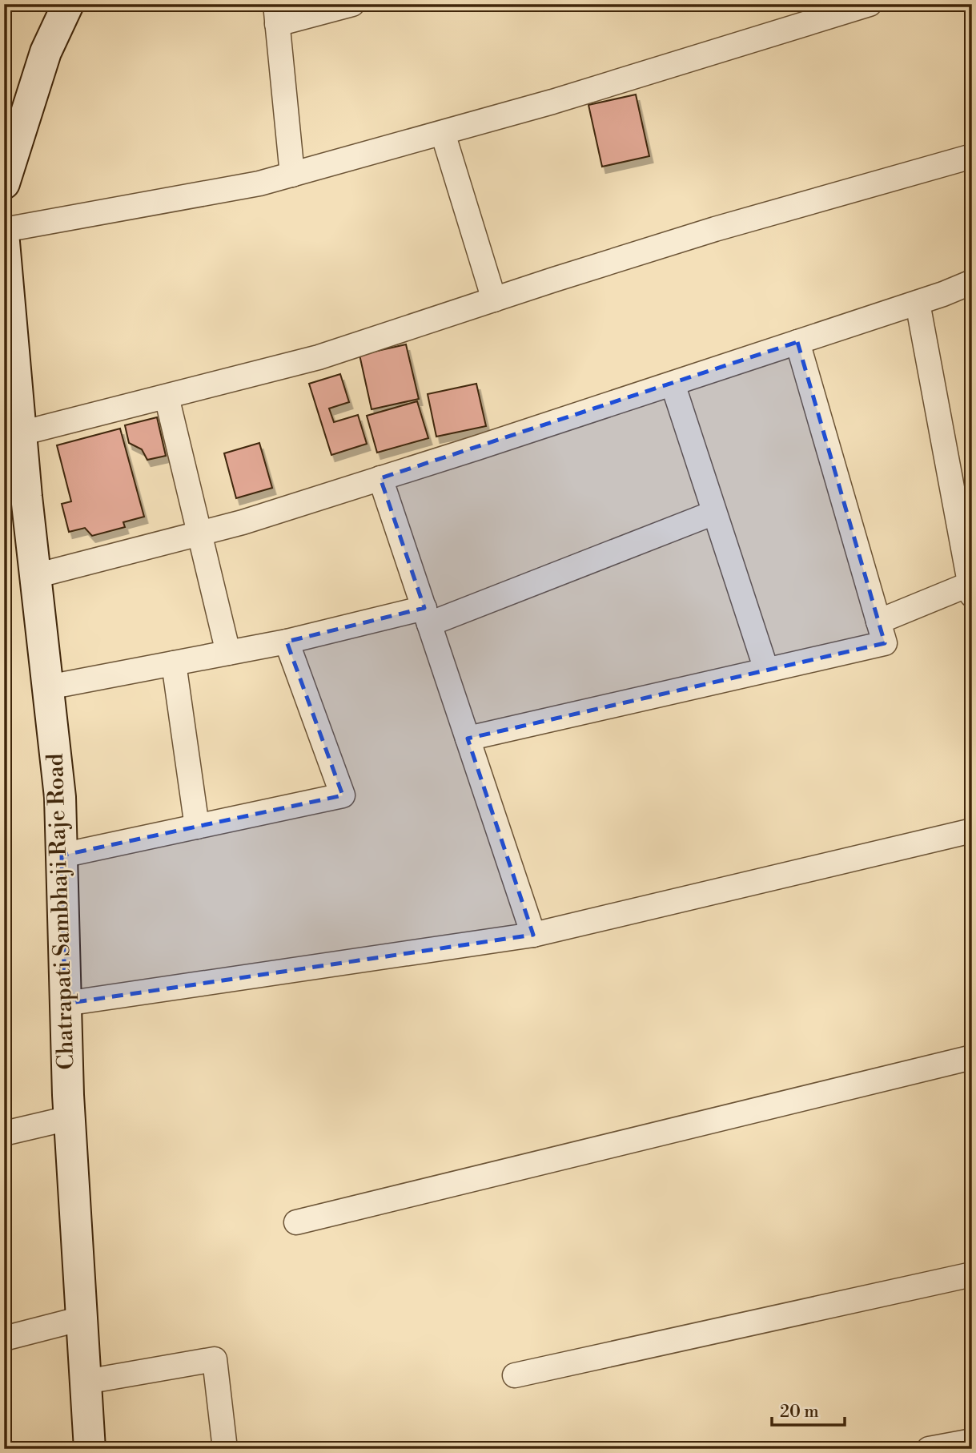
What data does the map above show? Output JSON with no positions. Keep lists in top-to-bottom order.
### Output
{
  "streets": {
    "main road": ["Chatrapati Sambhaji Raje Road"]
  },
  "scale_bar": "20 m"
}
